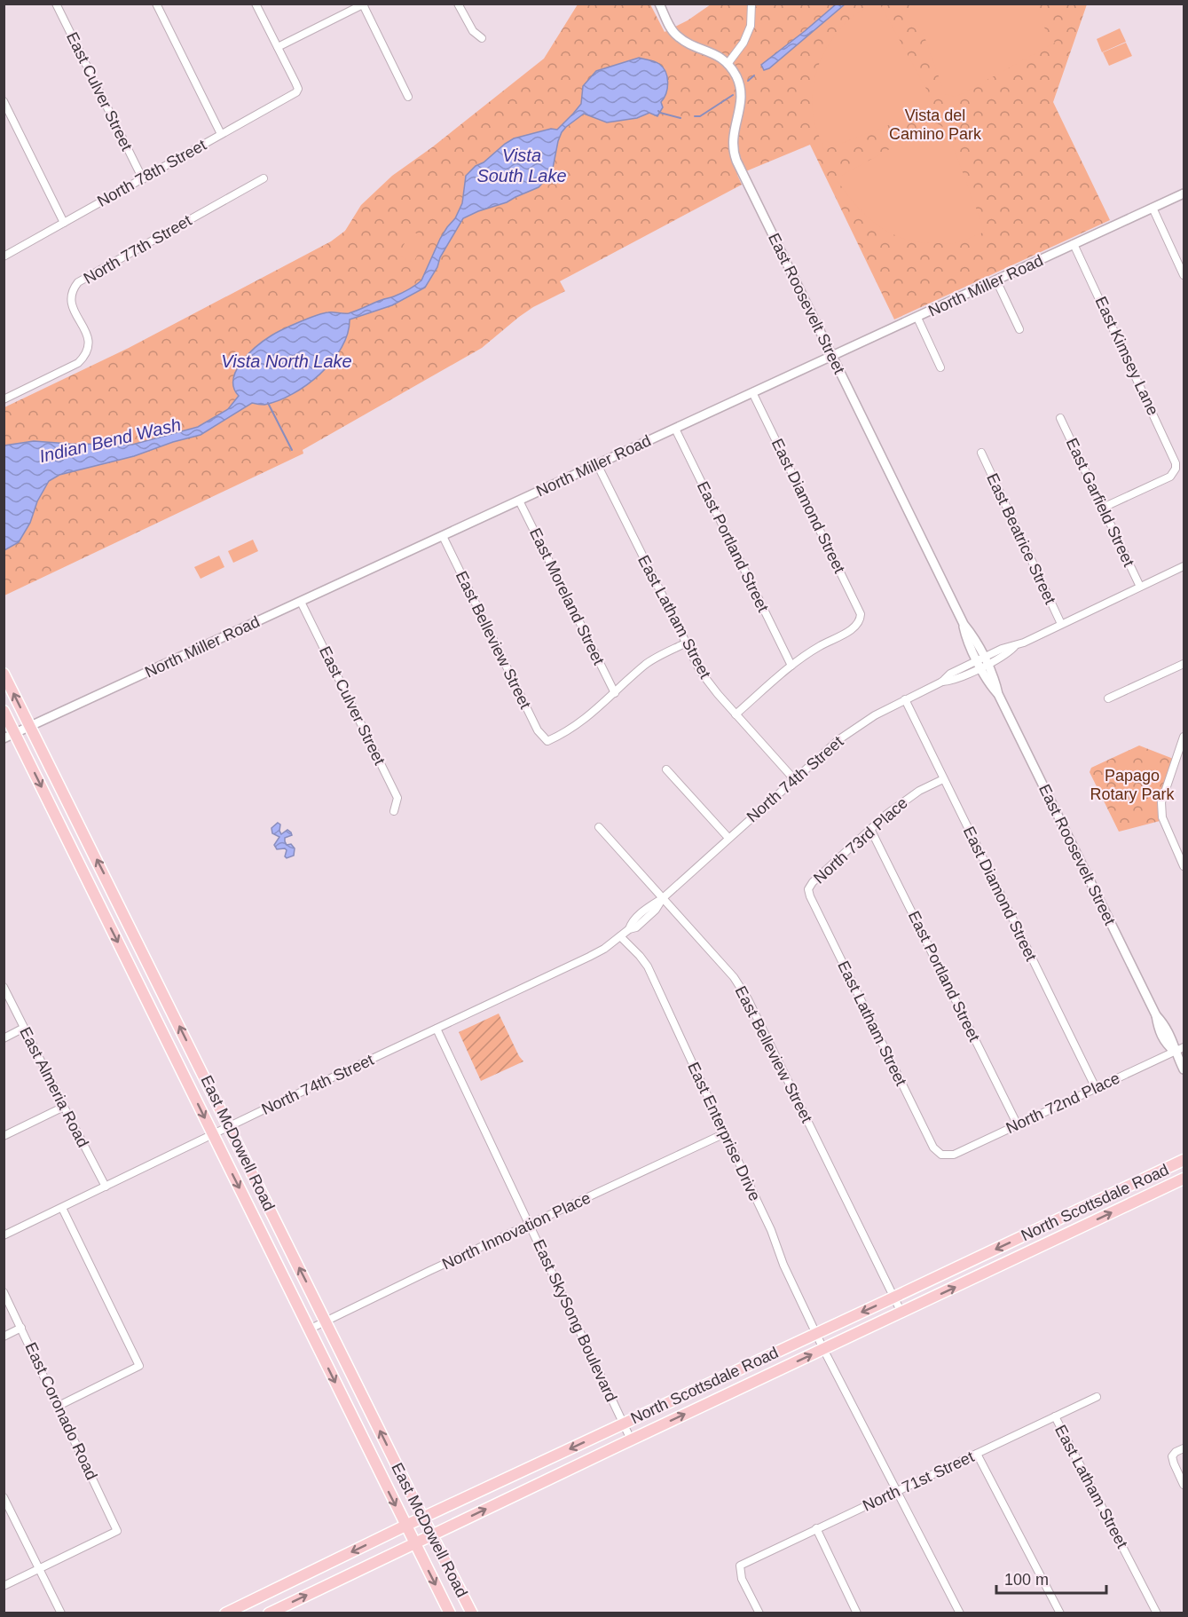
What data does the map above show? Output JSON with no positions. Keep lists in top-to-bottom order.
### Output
{
  "streets": {
    "main road": ["East McDowell Road", "North Scottsdale Road"],
    "street": [
      "East Culver Street",
      "North 78th Street",
      "North 77th Street",
      "North Miller Road",
      "East Roosevelt Street",
      "East Kimsey Lane",
      "East Garfield Street",
      "East Diamond Street",
      "East Beatrice Street",
      "East Portland Street",
      "East Moreland Street",
      "East Latham Street",
      "East Belleview Street",
      "North 74th Street",
      "North 73rd Place",
      "East Almeria Road",
      "North 72nd Place",
      "East Enterprise Drive",
      "North Innovation Place",
      "East SkySong Boulevard",
      "East Coronado Road",
      "North 71st Street"
    ]
  },
  "crossings": [
    ["East Culver Street", "North 78th Street"],
    ["East Culver Street", "North Miller Road"],
    ["North Miller Road", "East Roosevelt Street"],
    ["North Miller Road", "East Kimsey Lane"],
    ["North Miller Road", "East Diamond Street"],
    ["North Miller Road", "East Portland Street"],
    ["North Miller Road", "East Moreland Street"],
    ["North Miller Road", "East Latham Street"],
    ["North Miller Road", "East Belleview Street"],
    ["North Miller Road", "East McDowell Road"],
    ["East Roosevelt Street", "North 74th Street"],
    ["East Roosevelt Street", "North 72nd Place"],
    ["East Kimsey Lane", "East Garfield Street"],
    ["East Garfield Street", "North 74th Street"],
    ["East Diamond Street", "East Portland Street"],
    ["East Diamond Street", "North 74th Street"],
    ["East Diamond Street", "North 73rd Place"],
    ["East Diamond Street", "North 72nd Place"],
    ["East Beatrice Street", "North 74th Street"],
    ["East Portland Street", "North 73rd Place"],
    ["East Portland Street", "North 72nd Place"],
    ["East Moreland Street", "East Belleview Street"],
    ["East Latham Street", "North 74th Street"],
    ["East Latham Street", "North 73rd Place"],
    ["East Latham Street", "North 72nd Place"],
    ["East Latham Street", "North 71st Street"],
    ["East Belleview Street", "North 74th Street"],
    ["East Belleview Street", "North Scottsdale Road"],
    ["North 74th Street", "East Almeria Road"],
    ["North 74th Street", "East Enterprise Drive"],
    ["North 74th Street", "East McDowell Road"],
    ["North 74th Street", "East SkySong Boulevard"],
    ["East Enterprise Drive", "North Scottsdale Road"],
    ["East Enterprise Drive", "North Innovation Place"],
    ["East McDowell Road", "North Scottsdale Road"],
    ["East McDowell Road", "North Innovation Place"],
    ["North Scottsdale Road", "East SkySong Boulevard"],
    ["North Innovation Place", "East SkySong Boulevard"]
  ],
  "water": ["Vista South Lake", "Vista North Lake", "Indian Bend Wash"],
  "parks": ["Vista del Camino Park", "Papago Rotary Park"],
  "scale_bar": "100 m"
}
